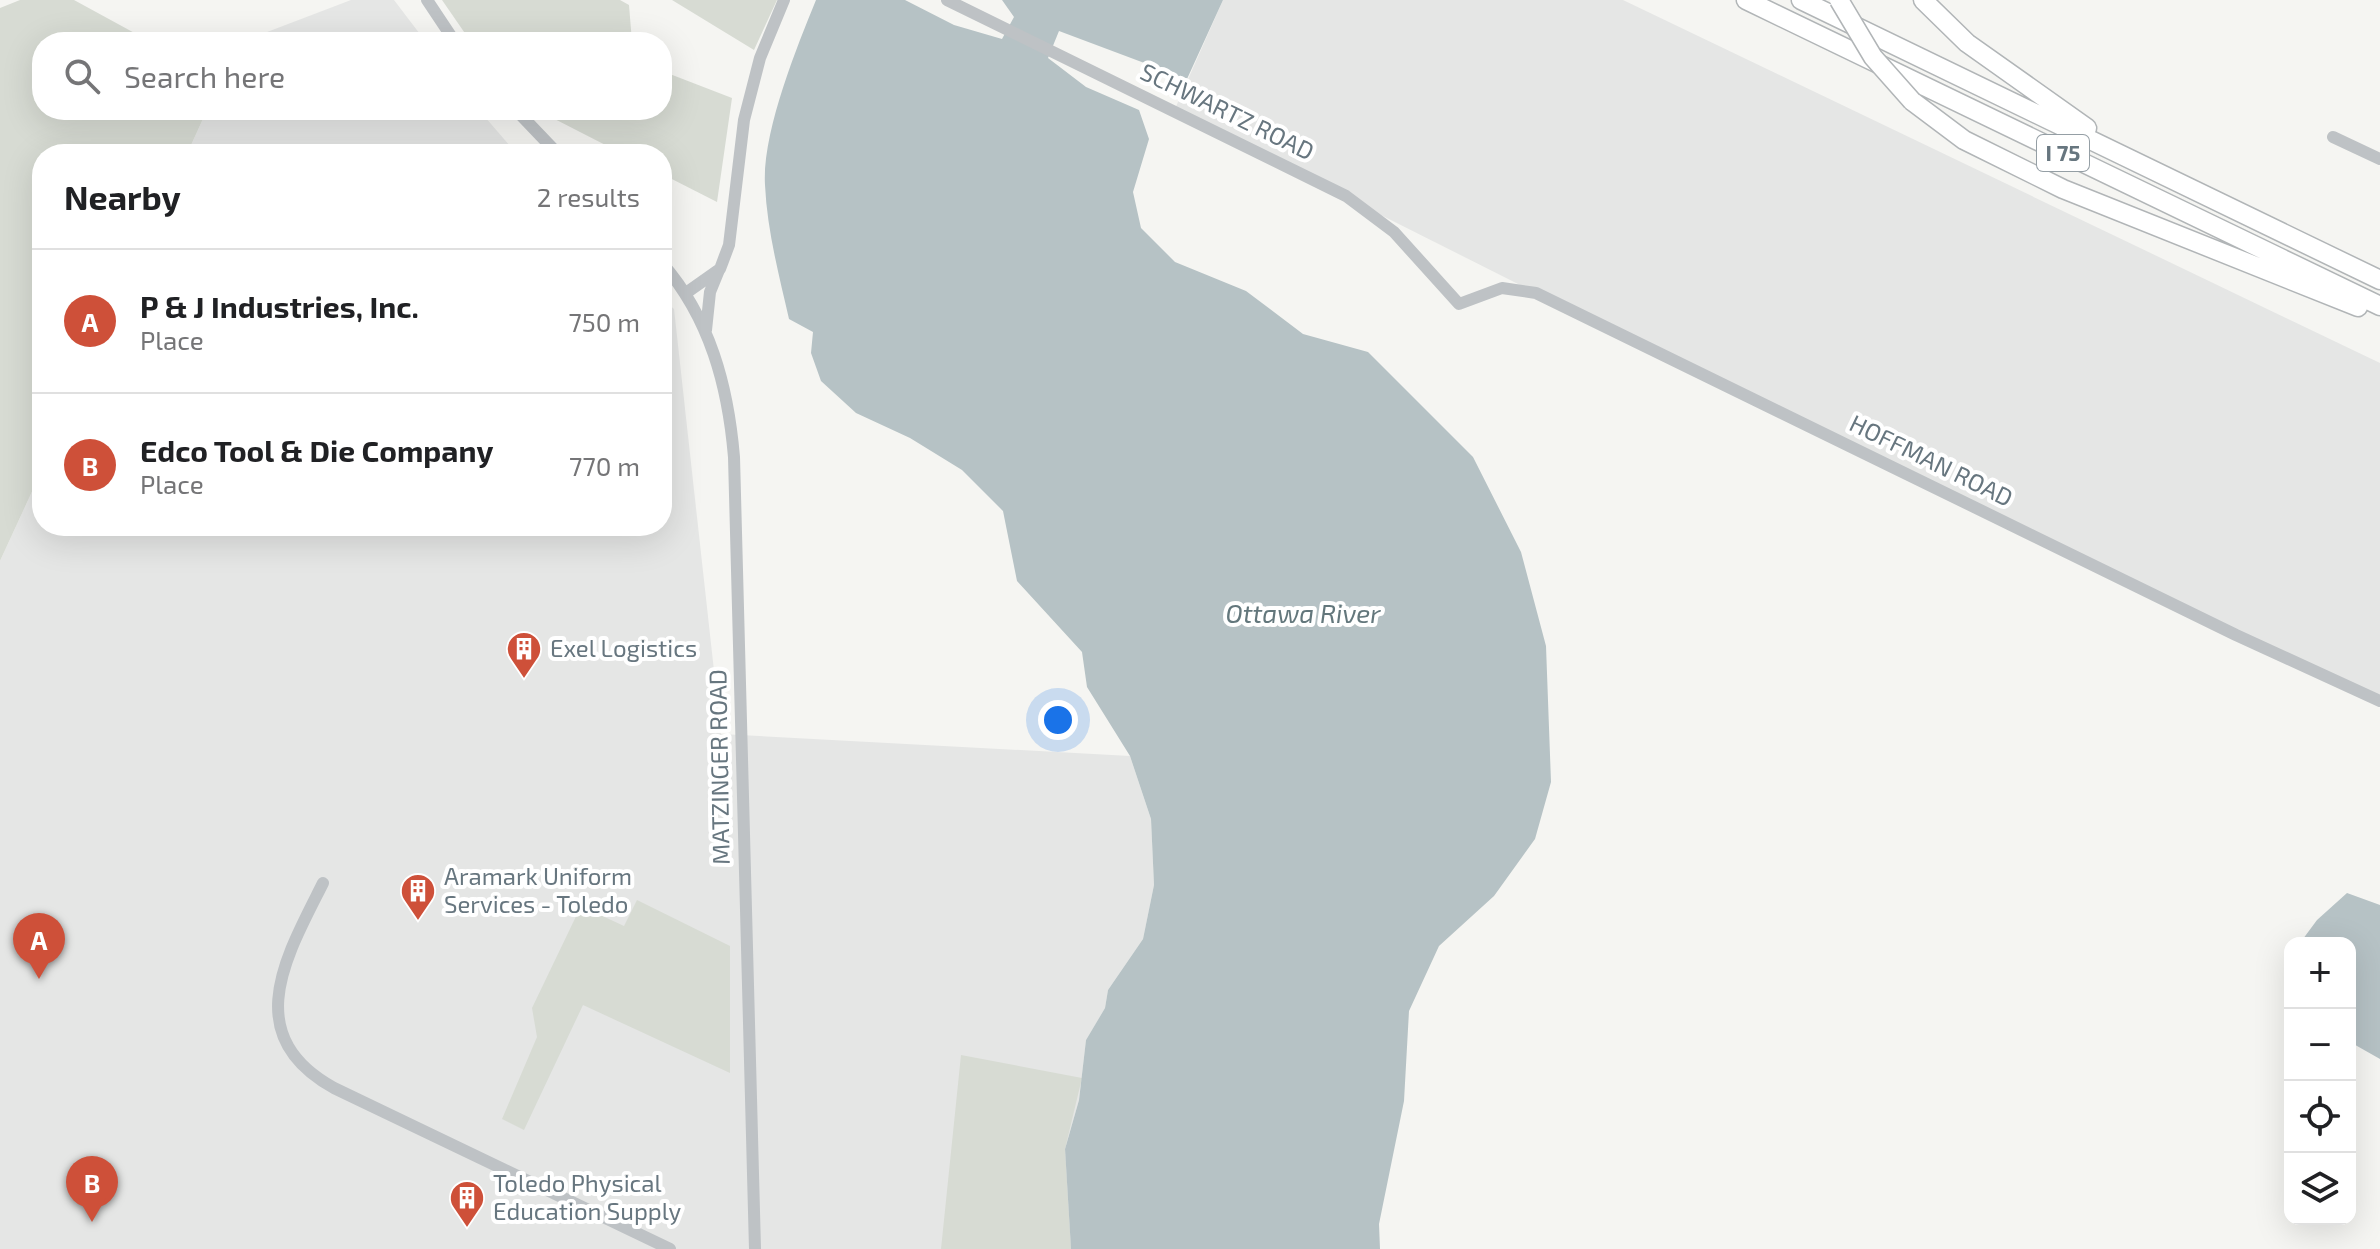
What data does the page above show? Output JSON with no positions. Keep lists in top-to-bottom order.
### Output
{
  "streets": {
    "highway": ["I 75"],
    "street": ["SCHWARTZ ROAD", "HOFFMAN ROAD", "MATZINGER ROAD"]
  },
  "crossings": [
    ["SCHWARTZ ROAD", "HOFFMAN ROAD"]
  ],
  "water": ["Ottawa River"],
  "places": {
    "building": ["Exel Logistics", "Aramark Uniform Services - Toledo", "Toledo Physical Education Supply"]
  },
  "page": {
    "search": "Search here",
    "heading": ["Nearby", "2 results"],
    "list": [
      {
        "mark": "A",
        "name": "P & J Industries, Inc.",
        "note": "Place",
        "value": "750 m"
      },
      {
        "mark": "B",
        "name": "Edco Tool & Die Company",
        "note": "Place",
        "value": "770 m"
      }
    ],
    "pins": ["A", "B"],
    "map_buttons": ["+", "−"]
  }
}
